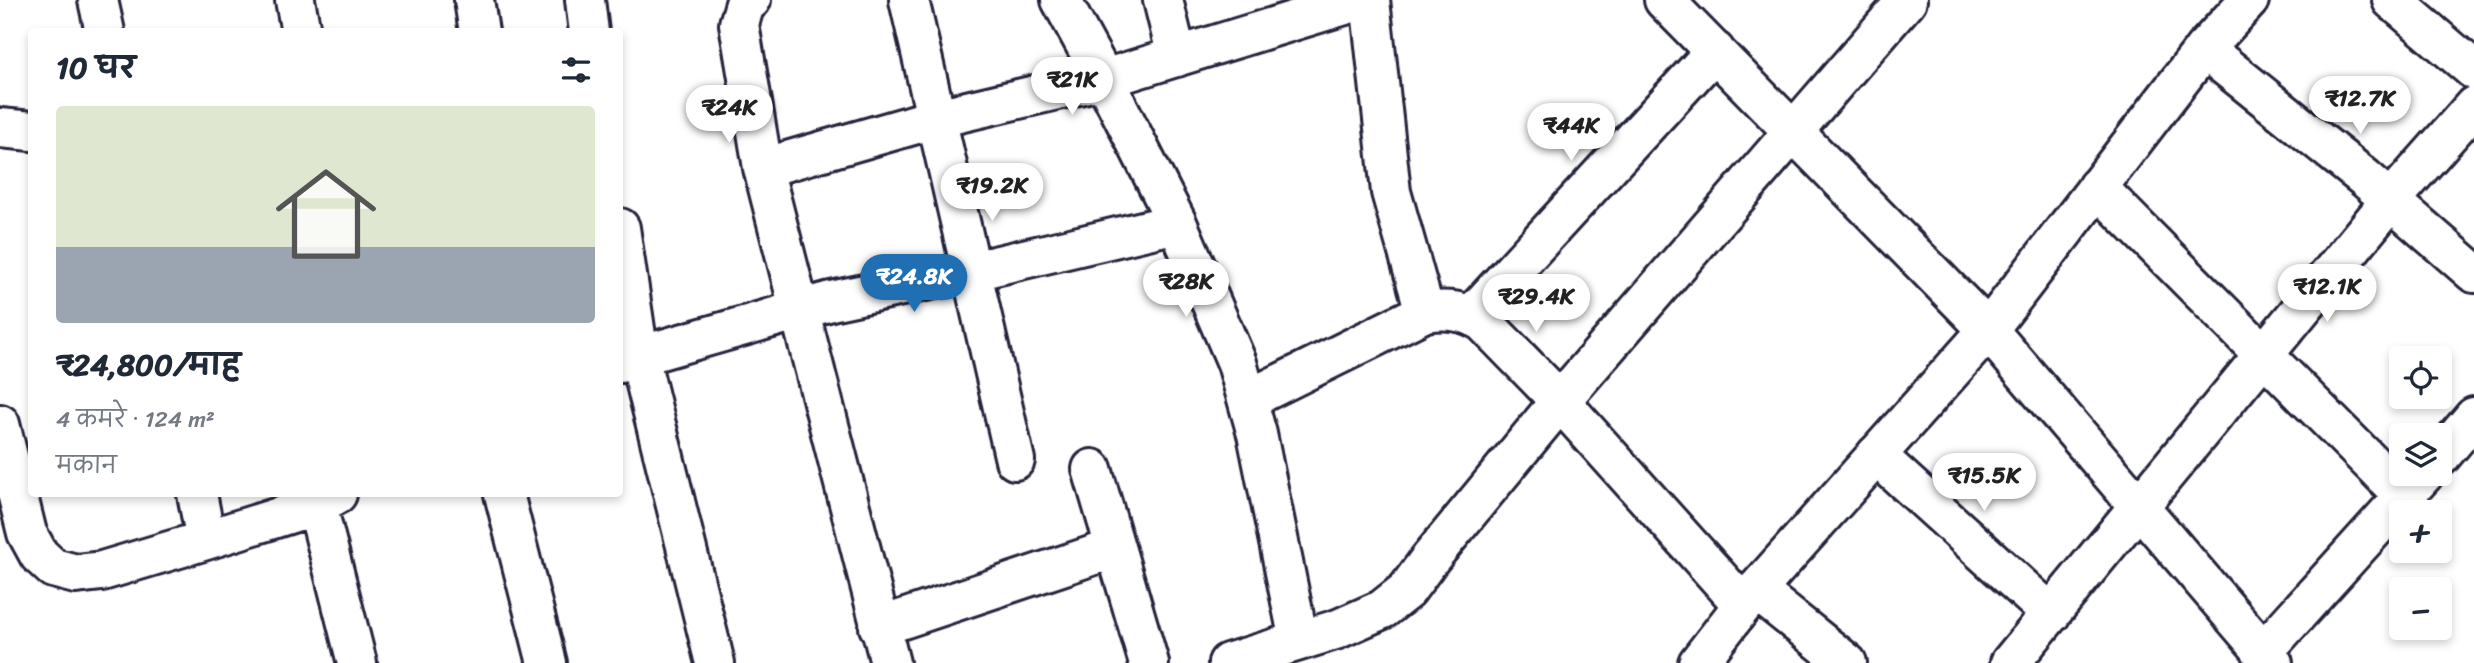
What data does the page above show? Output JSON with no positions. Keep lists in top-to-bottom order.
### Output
{
  "page": {
    "heading": "10 घर",
    "price": [
      "₹21K",
      "₹12.7K",
      "₹24K",
      "₹44K",
      "₹19.2K",
      "₹24.8K",
      "₹28K",
      "₹12.1K",
      "₹29.4K",
      "₹15.5K"
    ],
    "list": [
      {
        "name": "₹24,800/माह",
        "note": "4 कमरे · 124 m² · मकान"
      }
    ],
    "map_buttons": ["+", "−"]
  }
}
